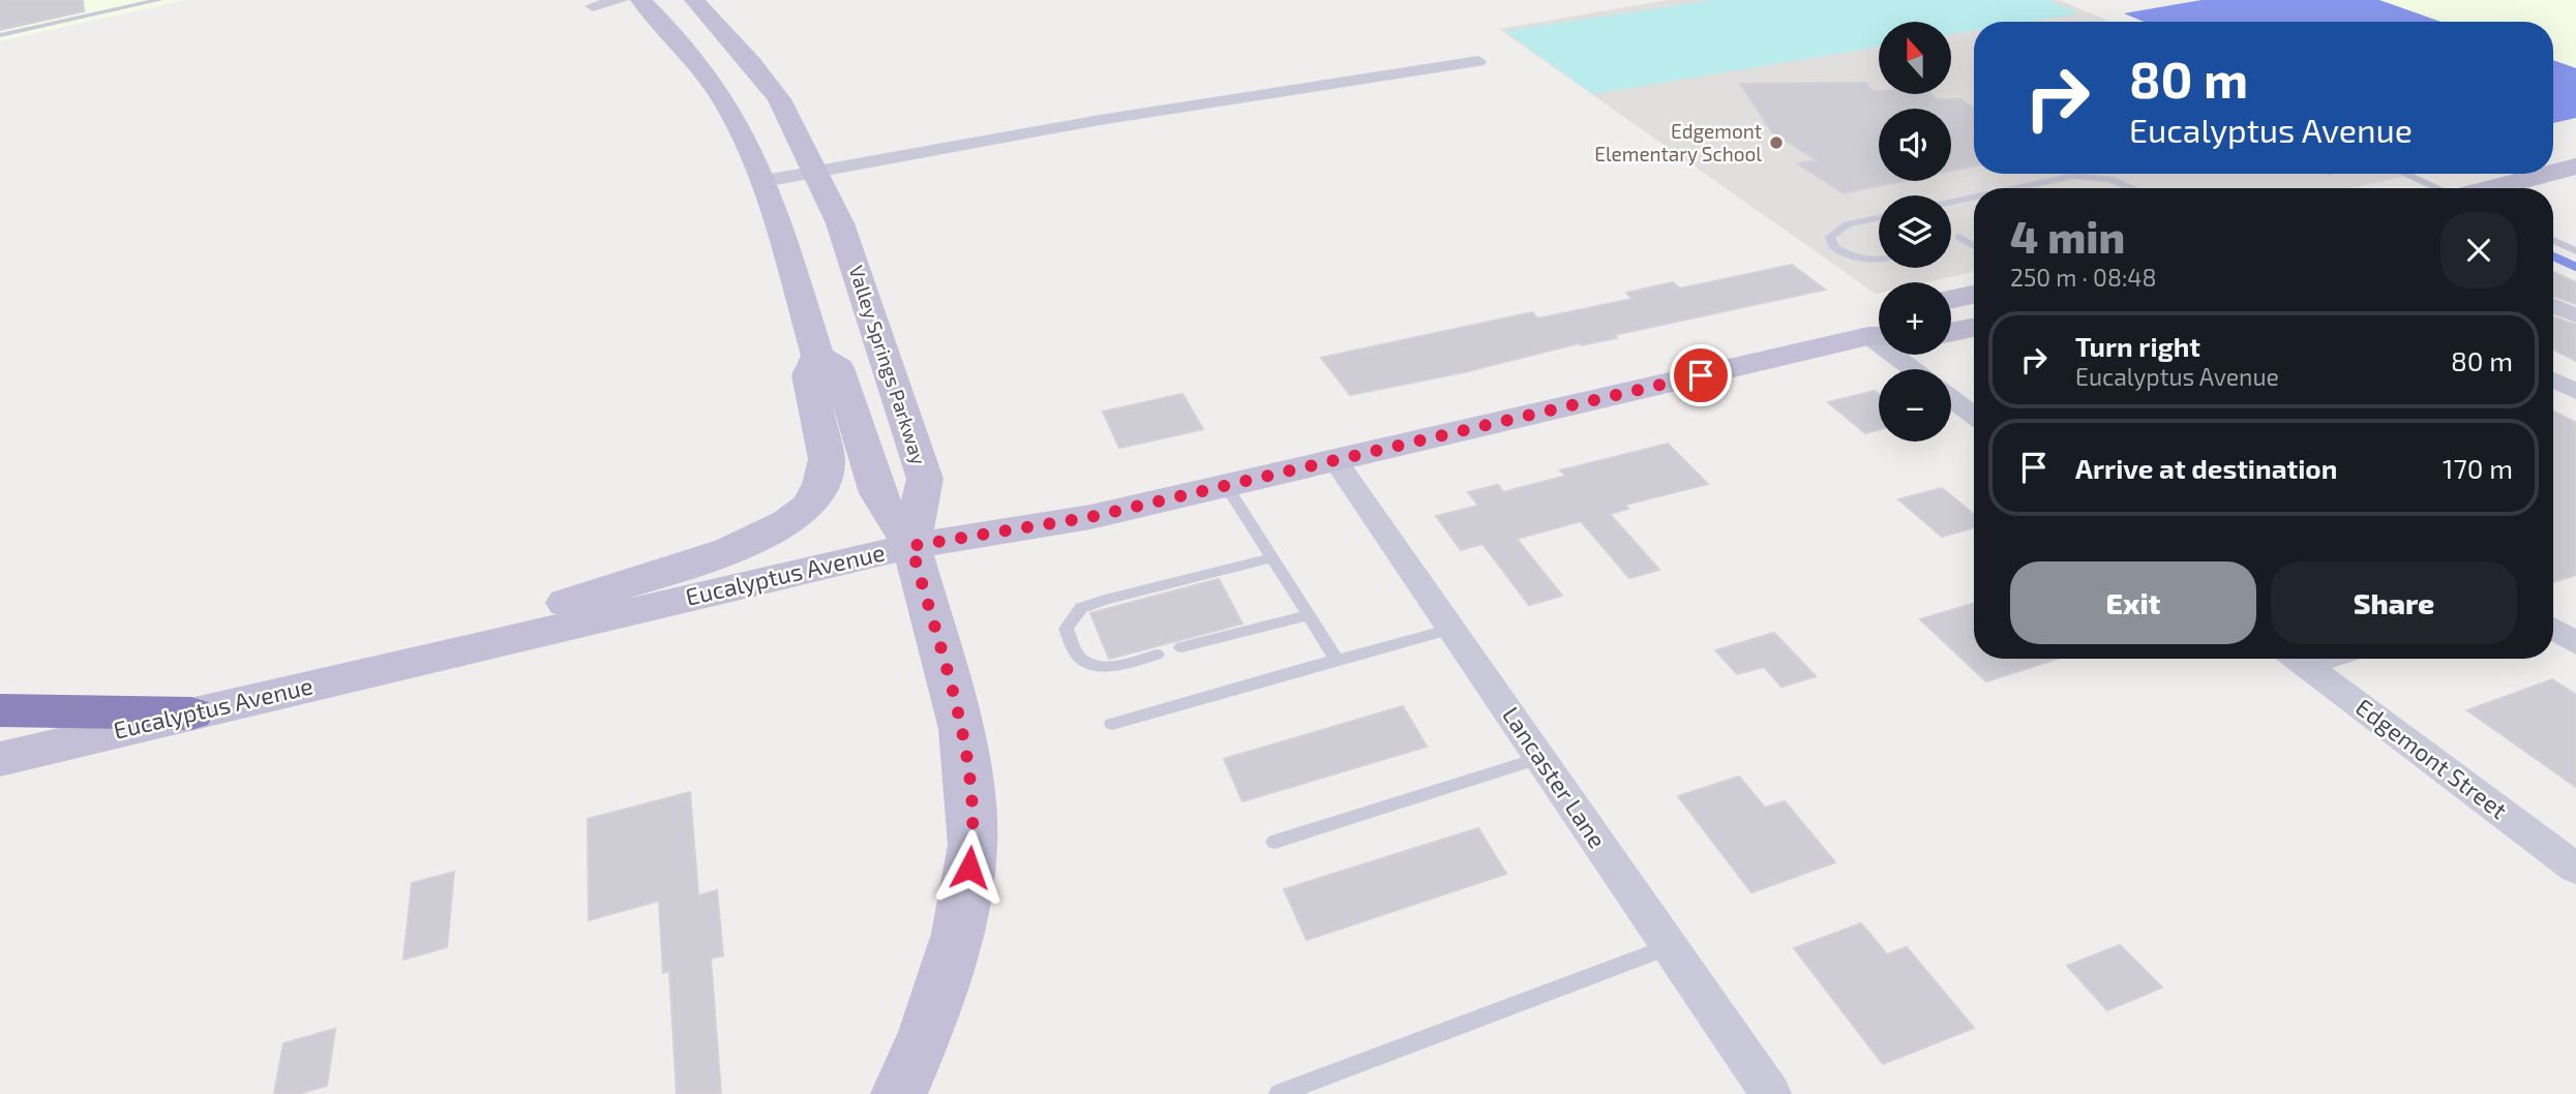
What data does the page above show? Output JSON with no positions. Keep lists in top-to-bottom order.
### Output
{
  "streets": {
    "street": [
      "Valley Springs Parkway",
      "Eucalyptus Avenue",
      "Edgemont Street",
      "Lancaster Lane"
    ]
  },
  "crossings": [
    ["Valley Springs Parkway", "Eucalyptus Avenue"],
    ["Eucalyptus Avenue", "Lancaster Lane"]
  ],
  "places": ["Edgemont Elementary School"],
  "north": "top",
  "page": {
    "map_buttons": ["+", "−"],
    "turn": ["80 m", "Eucalyptus Avenue"],
    "heading": ["4 min", "250 m · 08:48"],
    "list": [
      {
        "name": "Turn right",
        "note": "Eucalyptus Avenue",
        "value": "80 m"
      },
      {
        "name": "Arrive at destination",
        "value": "170 m"
      }
    ],
    "buttons": ["Exit", "Share"]
  }
}
